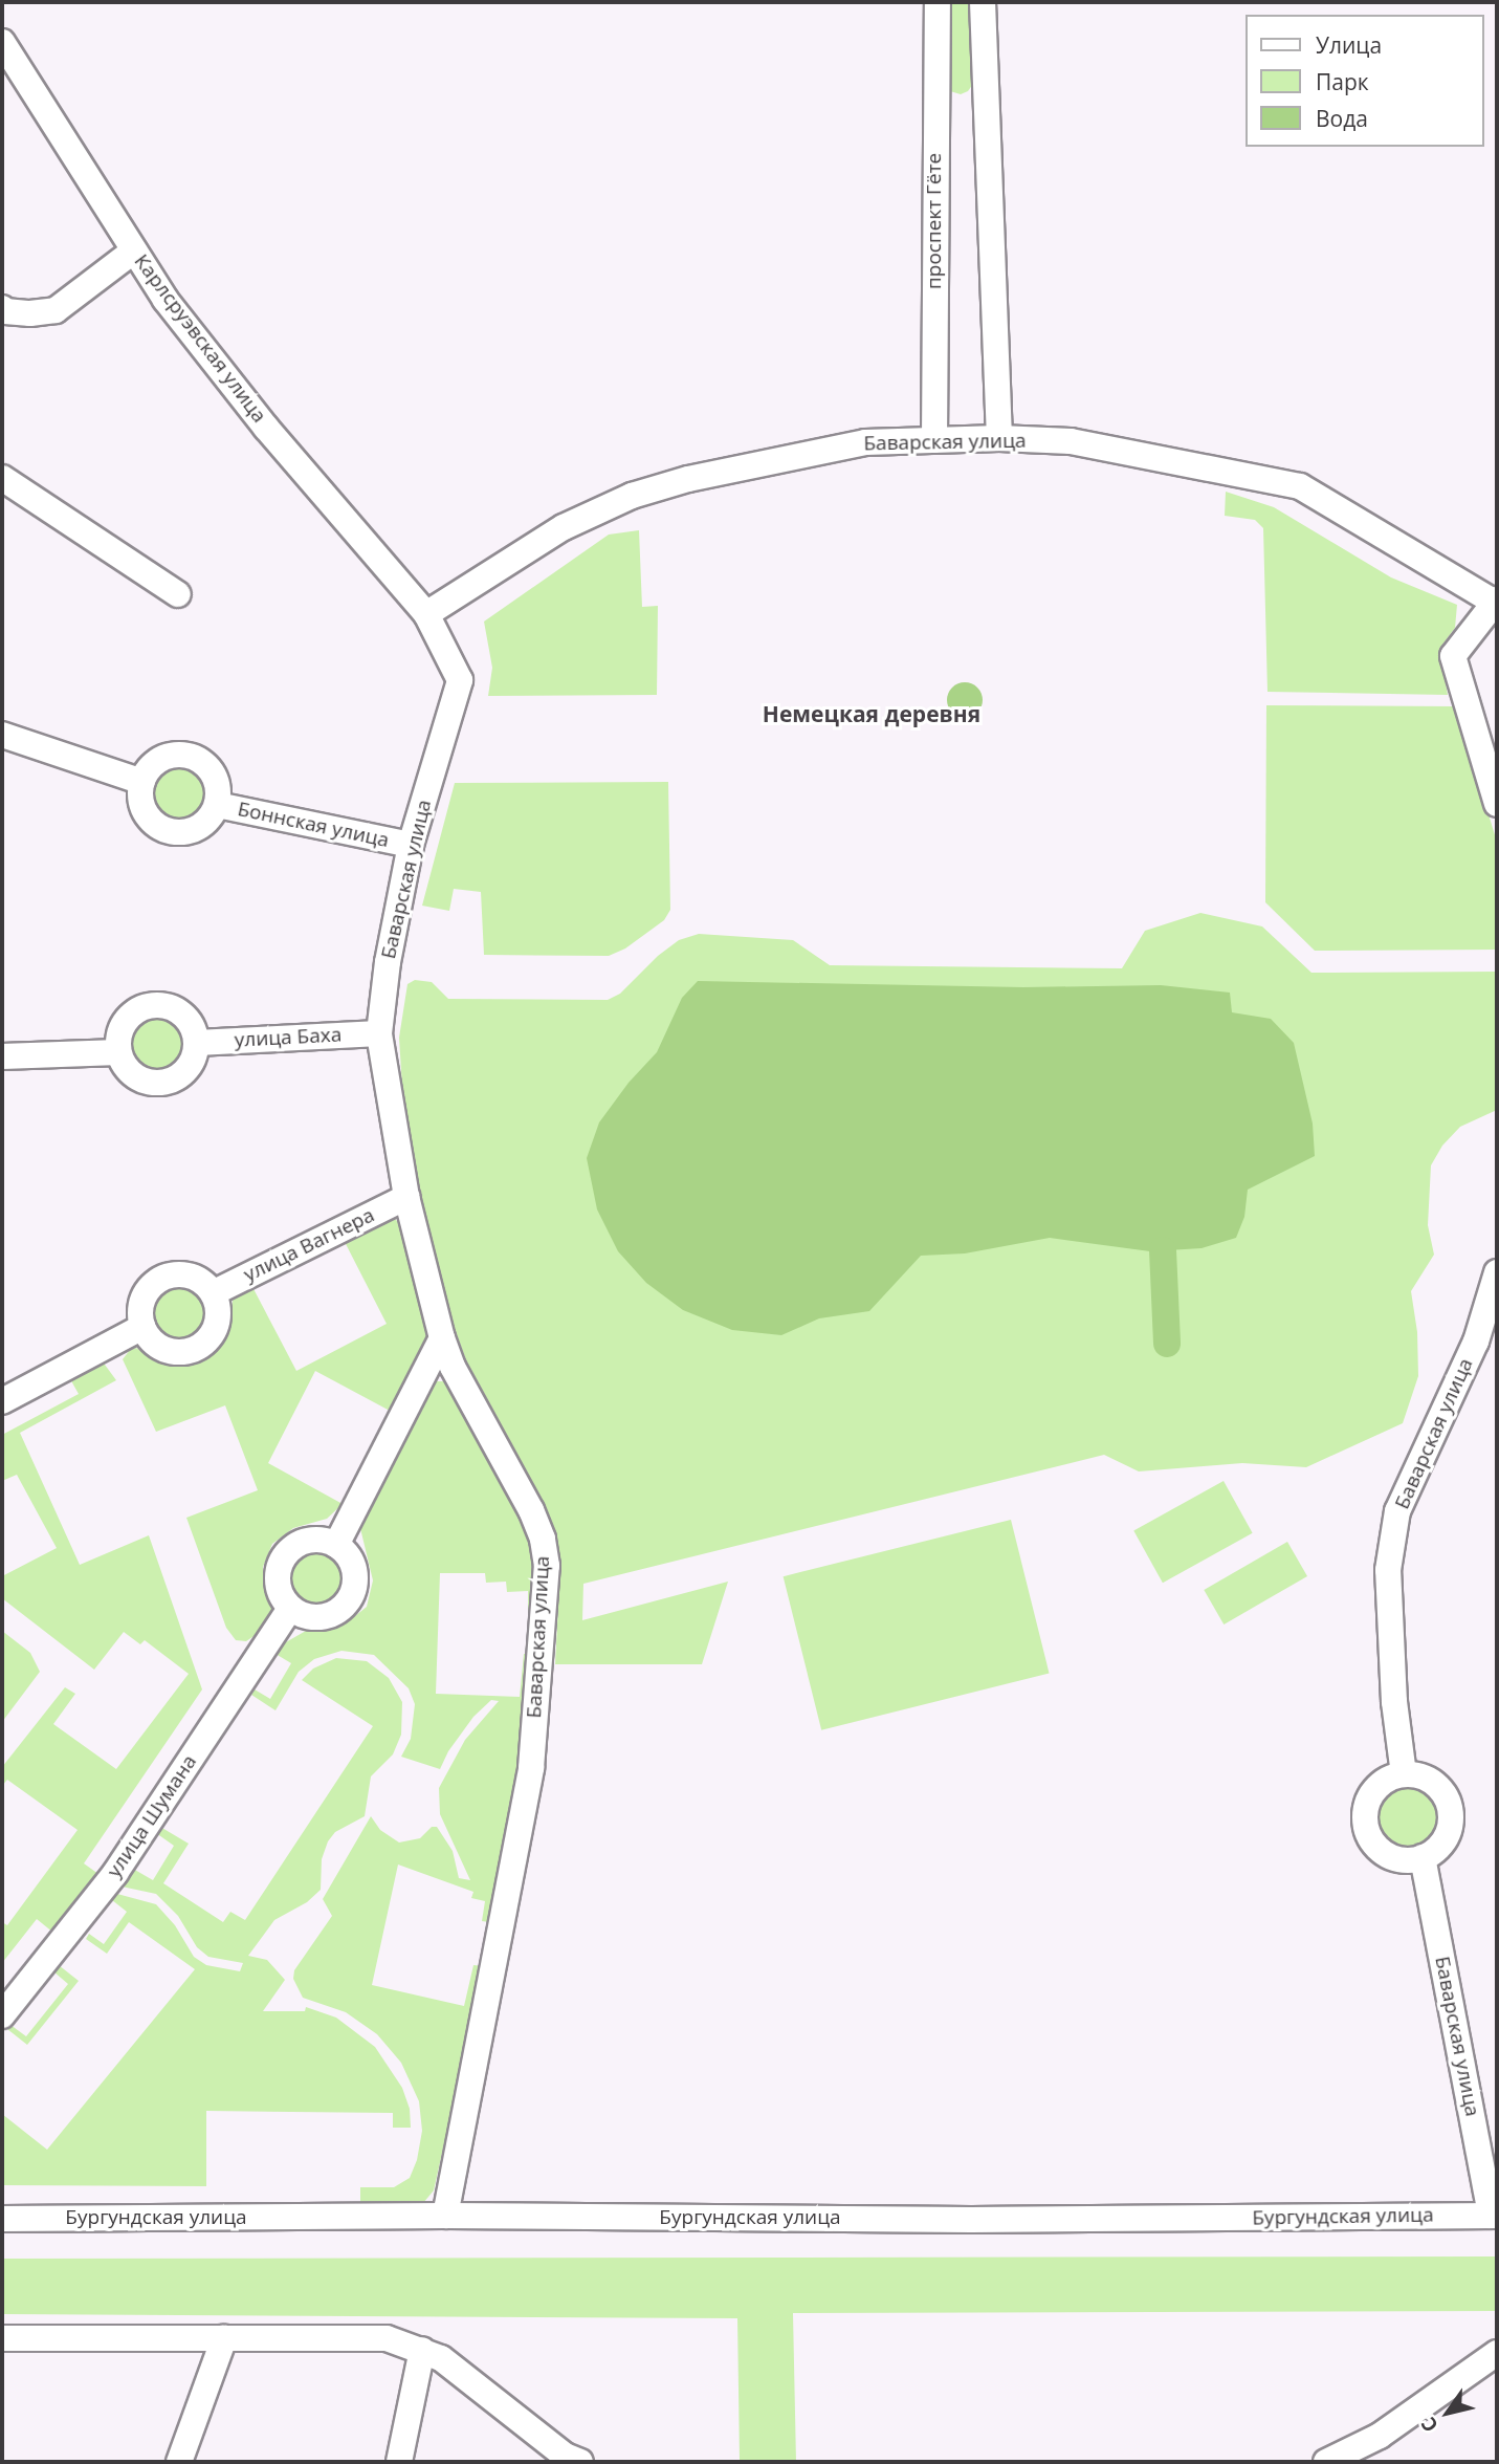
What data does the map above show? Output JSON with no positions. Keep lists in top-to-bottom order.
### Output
{
  "streets": {
    "street": [
      "проспект Гёте",
      "Карлсруэвская улица",
      "Баварская улица",
      "Боннская улица",
      "улица Баха",
      "улица Вагнера",
      "улица Шумана",
      "Бургундская улица"
    ]
  },
  "crossings": [
    ["проспект Гёте", "Баварская улица"],
    ["Карлсруэвская улица", "Баварская улица"],
    ["Баварская улица", "Боннская улица"],
    ["Баварская улица", "улица Баха"],
    ["Баварская улица", "улица Вагнера"],
    ["Баварская улица", "Бургундская улица"]
  ],
  "districts": ["Немецкая деревня"],
  "legend": ["Улица", "Парк", "Вода"],
  "north": "bottom left"
}
